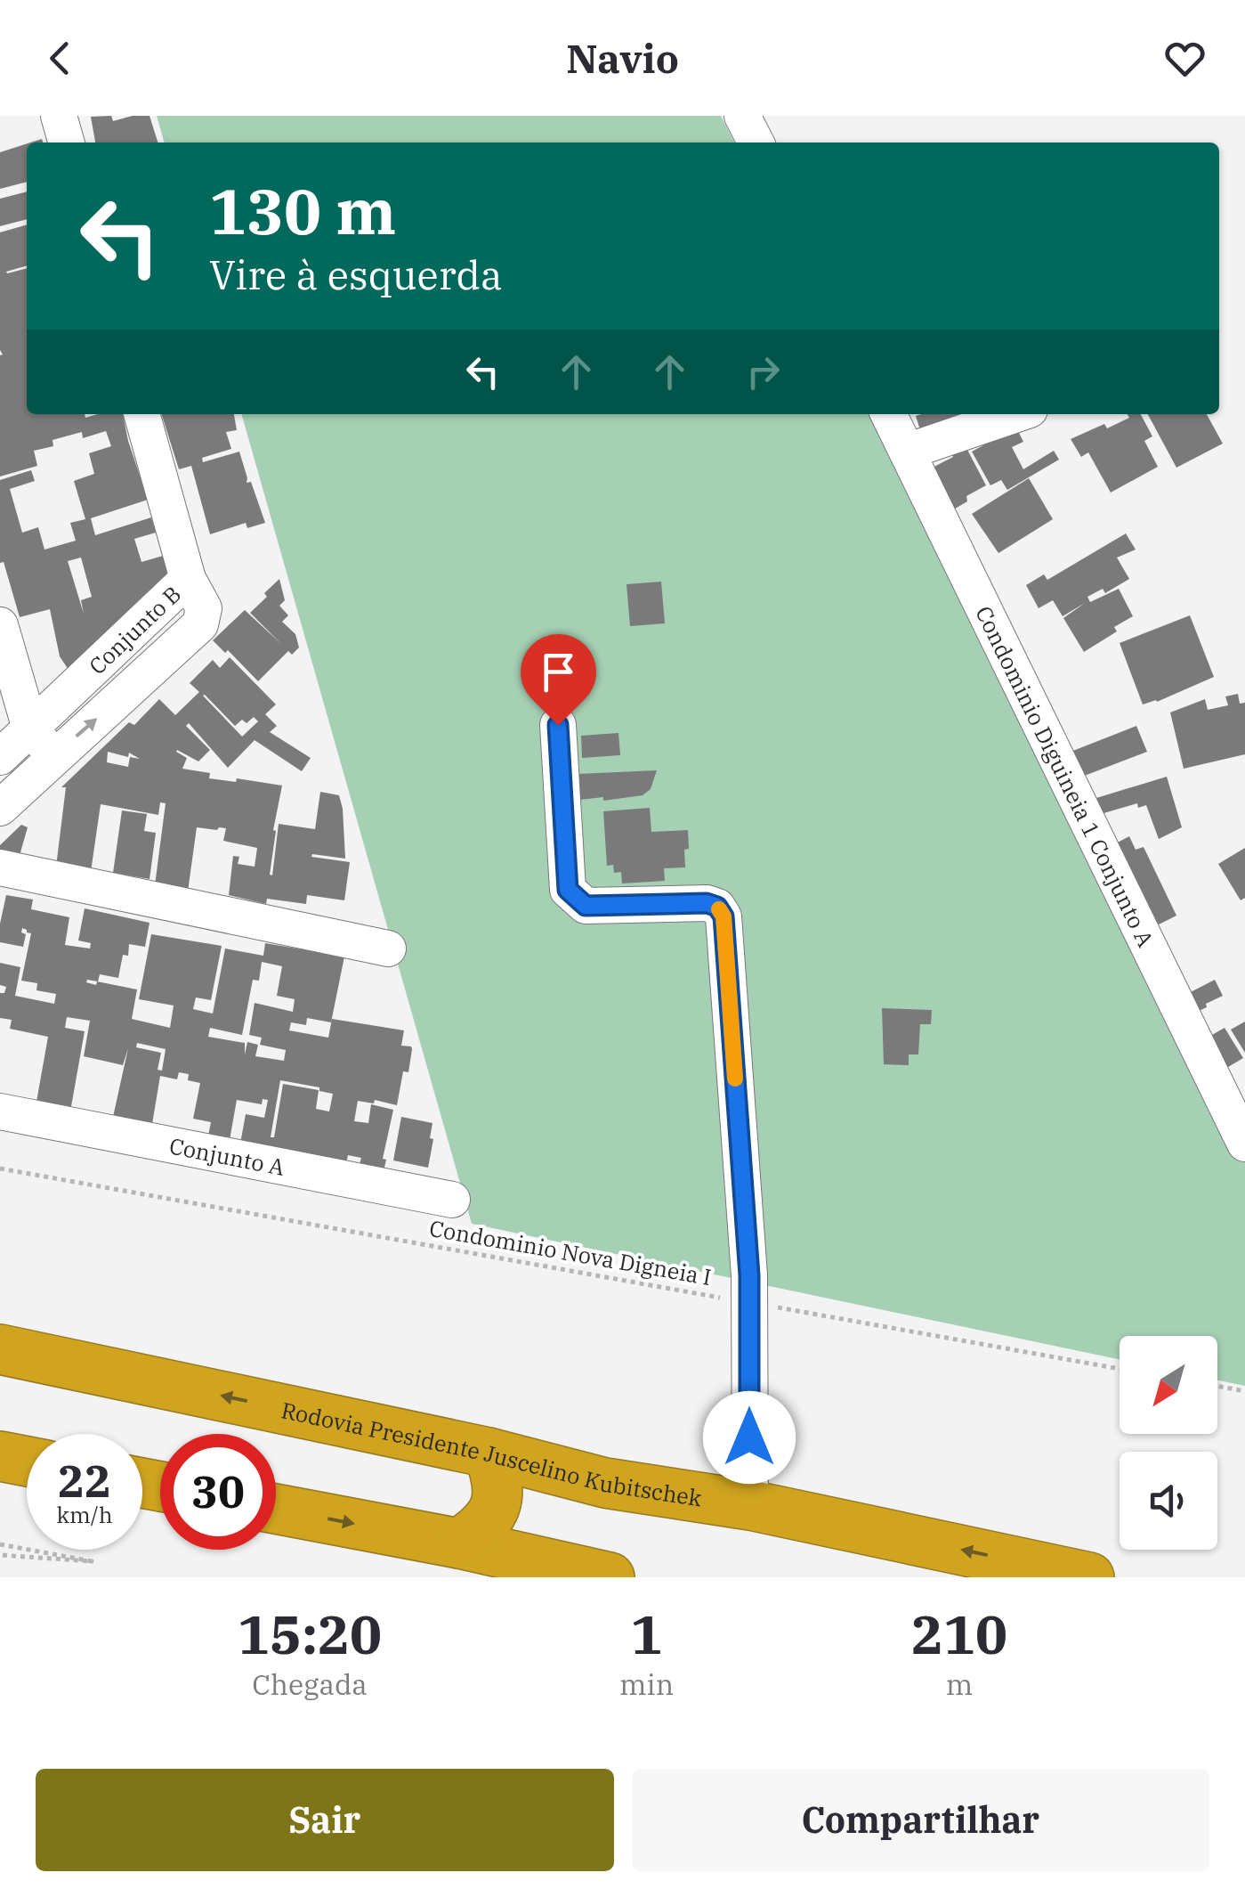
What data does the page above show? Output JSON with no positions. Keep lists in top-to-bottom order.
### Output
{
  "streets": {
    "highway": ["Rodovia Presidente Juscelino Kubitschek"],
    "street": ["Conjunto B", "Condominio Diguineia 1 Conjunto A", "Conjunto A"],
    "path": ["Condominio Nova Digneia I"]
  },
  "one_way": ["Rodovia Presidente Juscelino Kubitschek"],
  "north": "bottom left",
  "page": {
    "header": "Navio",
    "turn": ["130 m", "Vire à esquerda"],
    "speed": "22 km/h",
    "limit": "30",
    "eta": [
      "15:20",
      "Chegada",
      "1",
      "min",
      "210",
      "m"
    ],
    "buttons": ["Sair", "Compartilhar"]
  }
}
